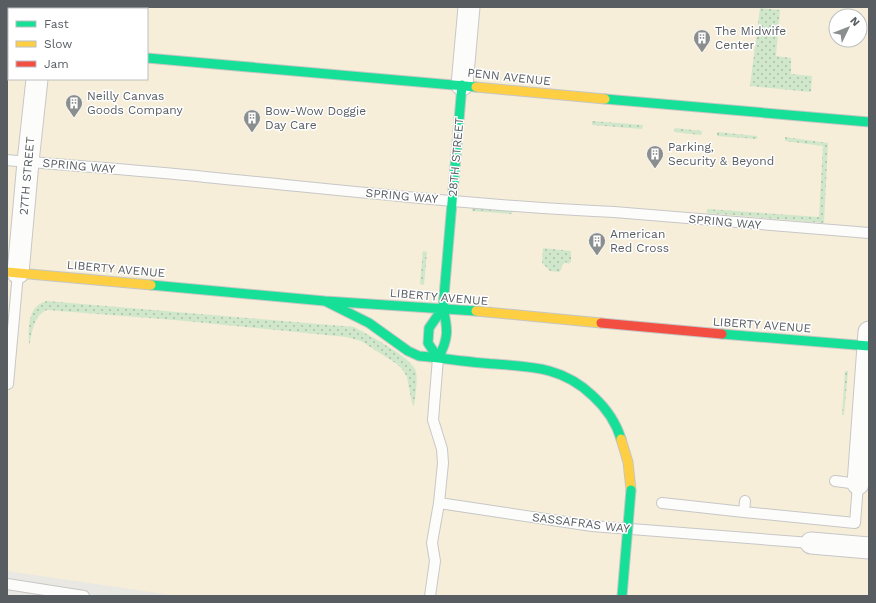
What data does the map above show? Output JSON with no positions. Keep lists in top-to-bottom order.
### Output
{
  "streets": {
    "street": [
      "PENN AVENUE",
      "28TH STREET",
      "27TH STREET",
      "LIBERTY AVENUE",
      "SASSAFRAS WAY"
    ],
    "lane": ["SPRING WAY"]
  },
  "crossings": [
    ["PENN AVENUE", "28TH STREET"],
    ["28TH STREET", "SPRING WAY"],
    ["28TH STREET", "LIBERTY AVENUE"],
    ["SPRING WAY", "27TH STREET"],
    ["27TH STREET", "LIBERTY AVENUE"]
  ],
  "places": {
    "building": [
      "The Midwife Center",
      "Neilly Canvas Goods Company",
      "Bow-Wow Doggie Day Care",
      "Parking, Security & Beyond",
      "American Red Cross"
    ]
  },
  "legend": ["Fast", "Slow", "Jam"],
  "north": "top right"
}
